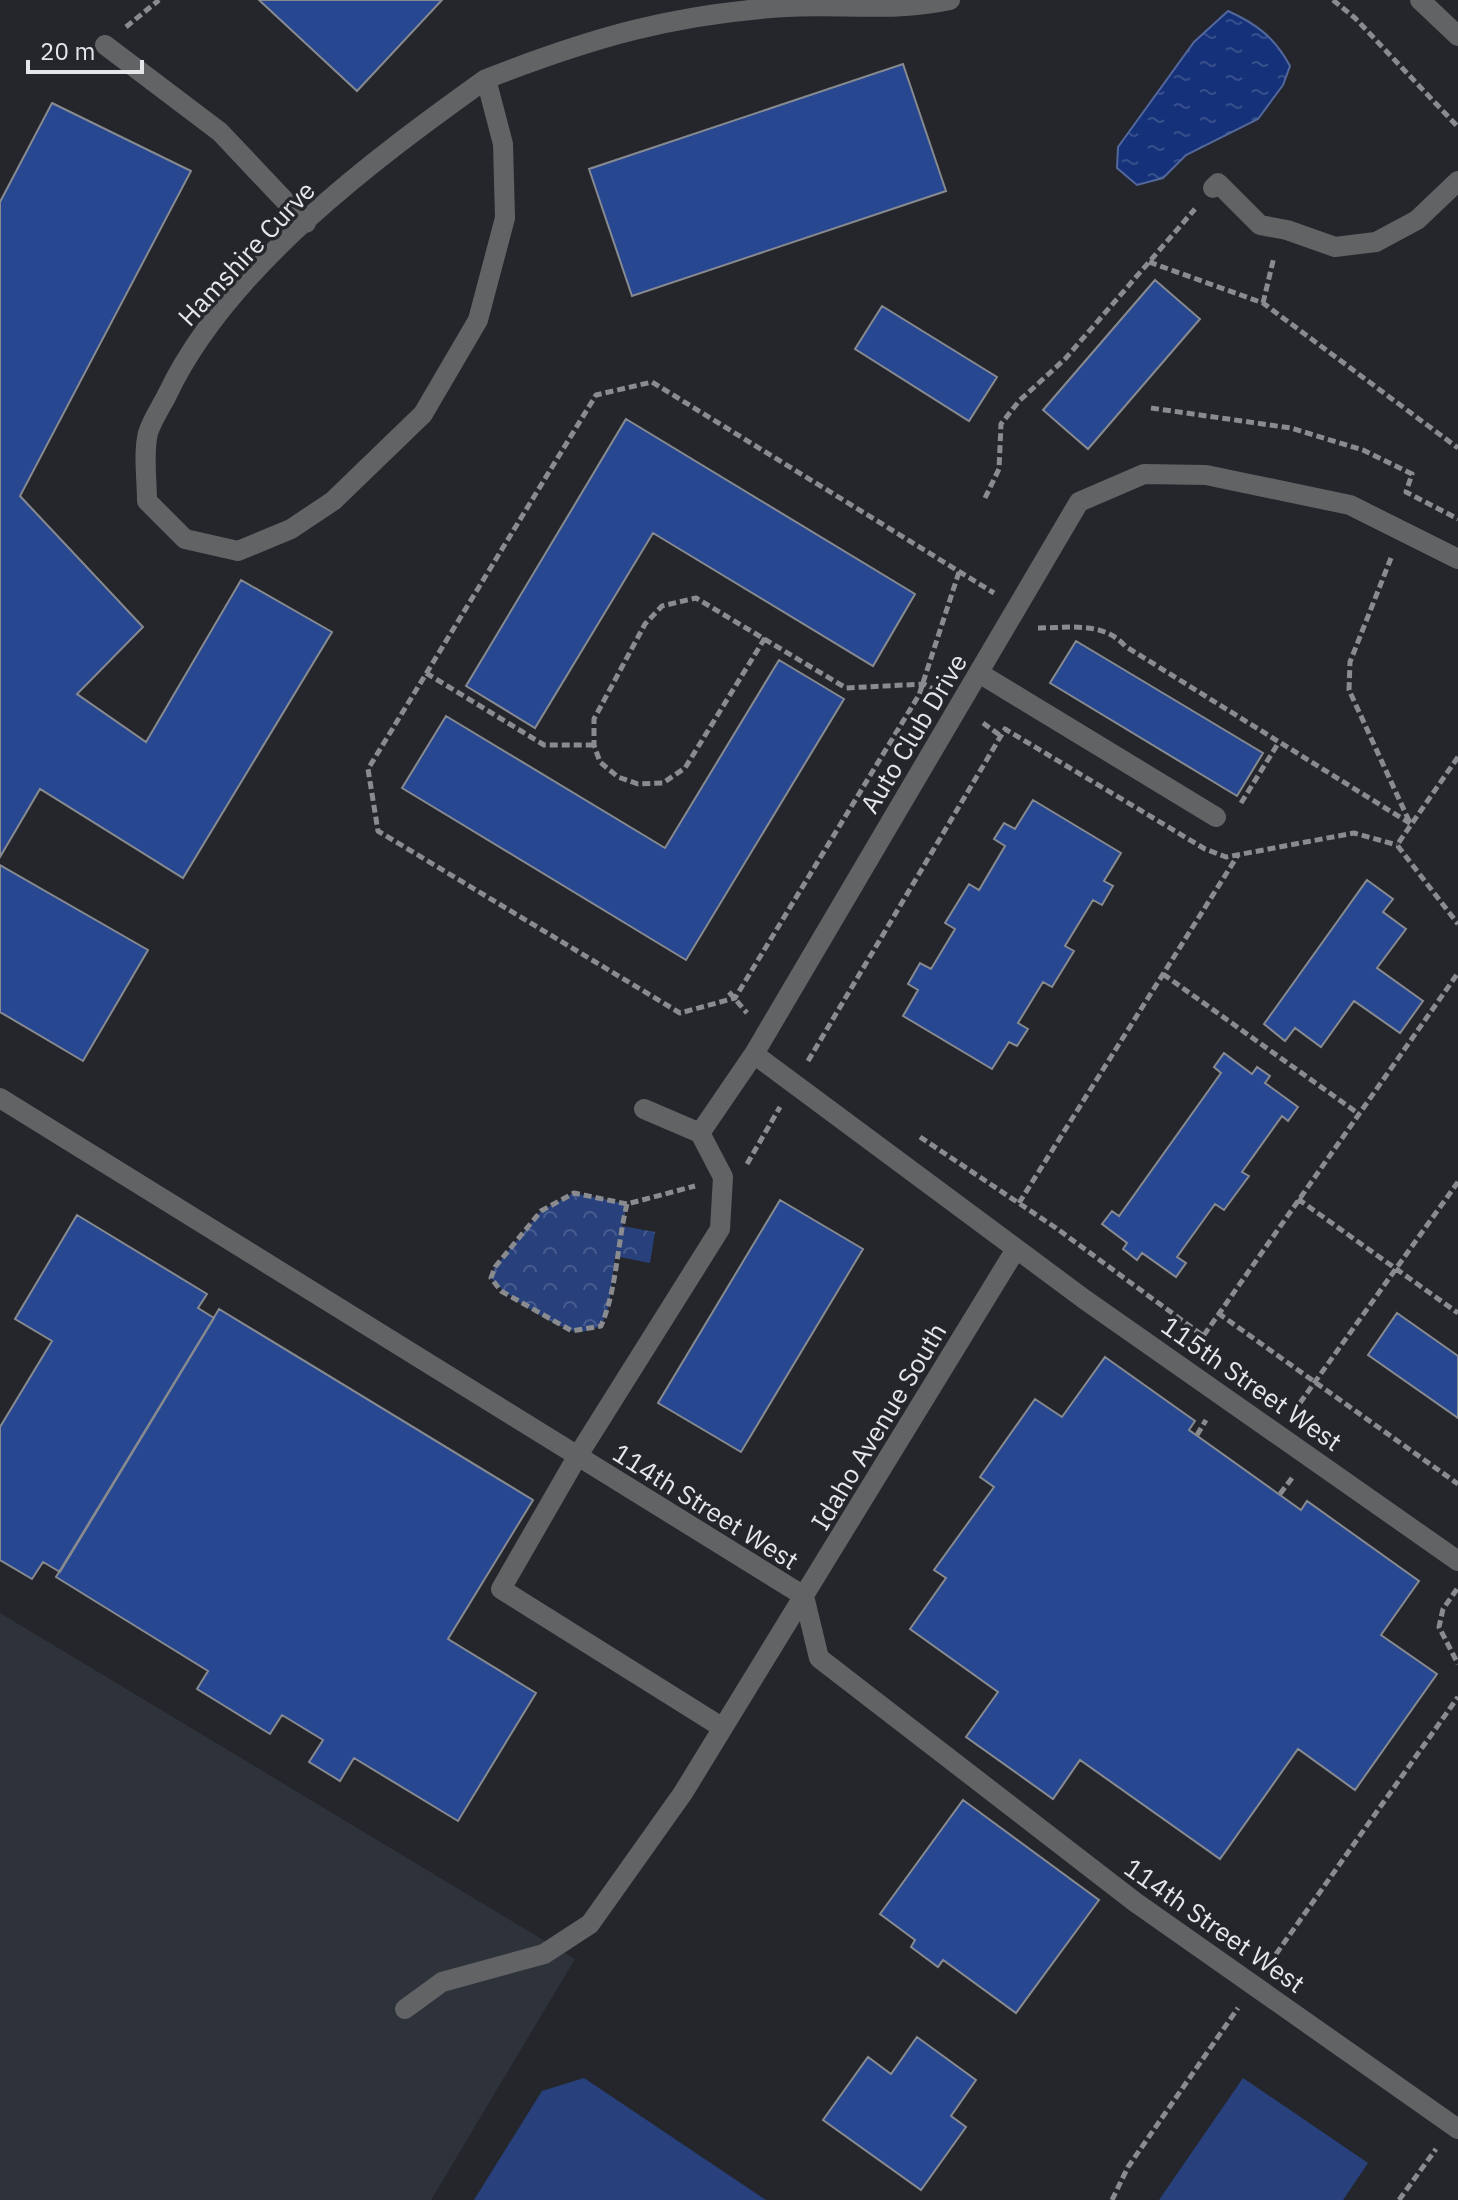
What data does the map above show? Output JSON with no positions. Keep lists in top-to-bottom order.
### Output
{
  "streets": {
    "street": [
      "Hamshire Curve",
      "Auto Club Drive",
      "115th Street West",
      "Idaho Avenue South",
      "114th Street West"
    ]
  },
  "crossings": [
    ["115th Street West", "Idaho Avenue South"],
    ["Idaho Avenue South", "114th Street West"]
  ],
  "scale_bar": "20 m"
}
